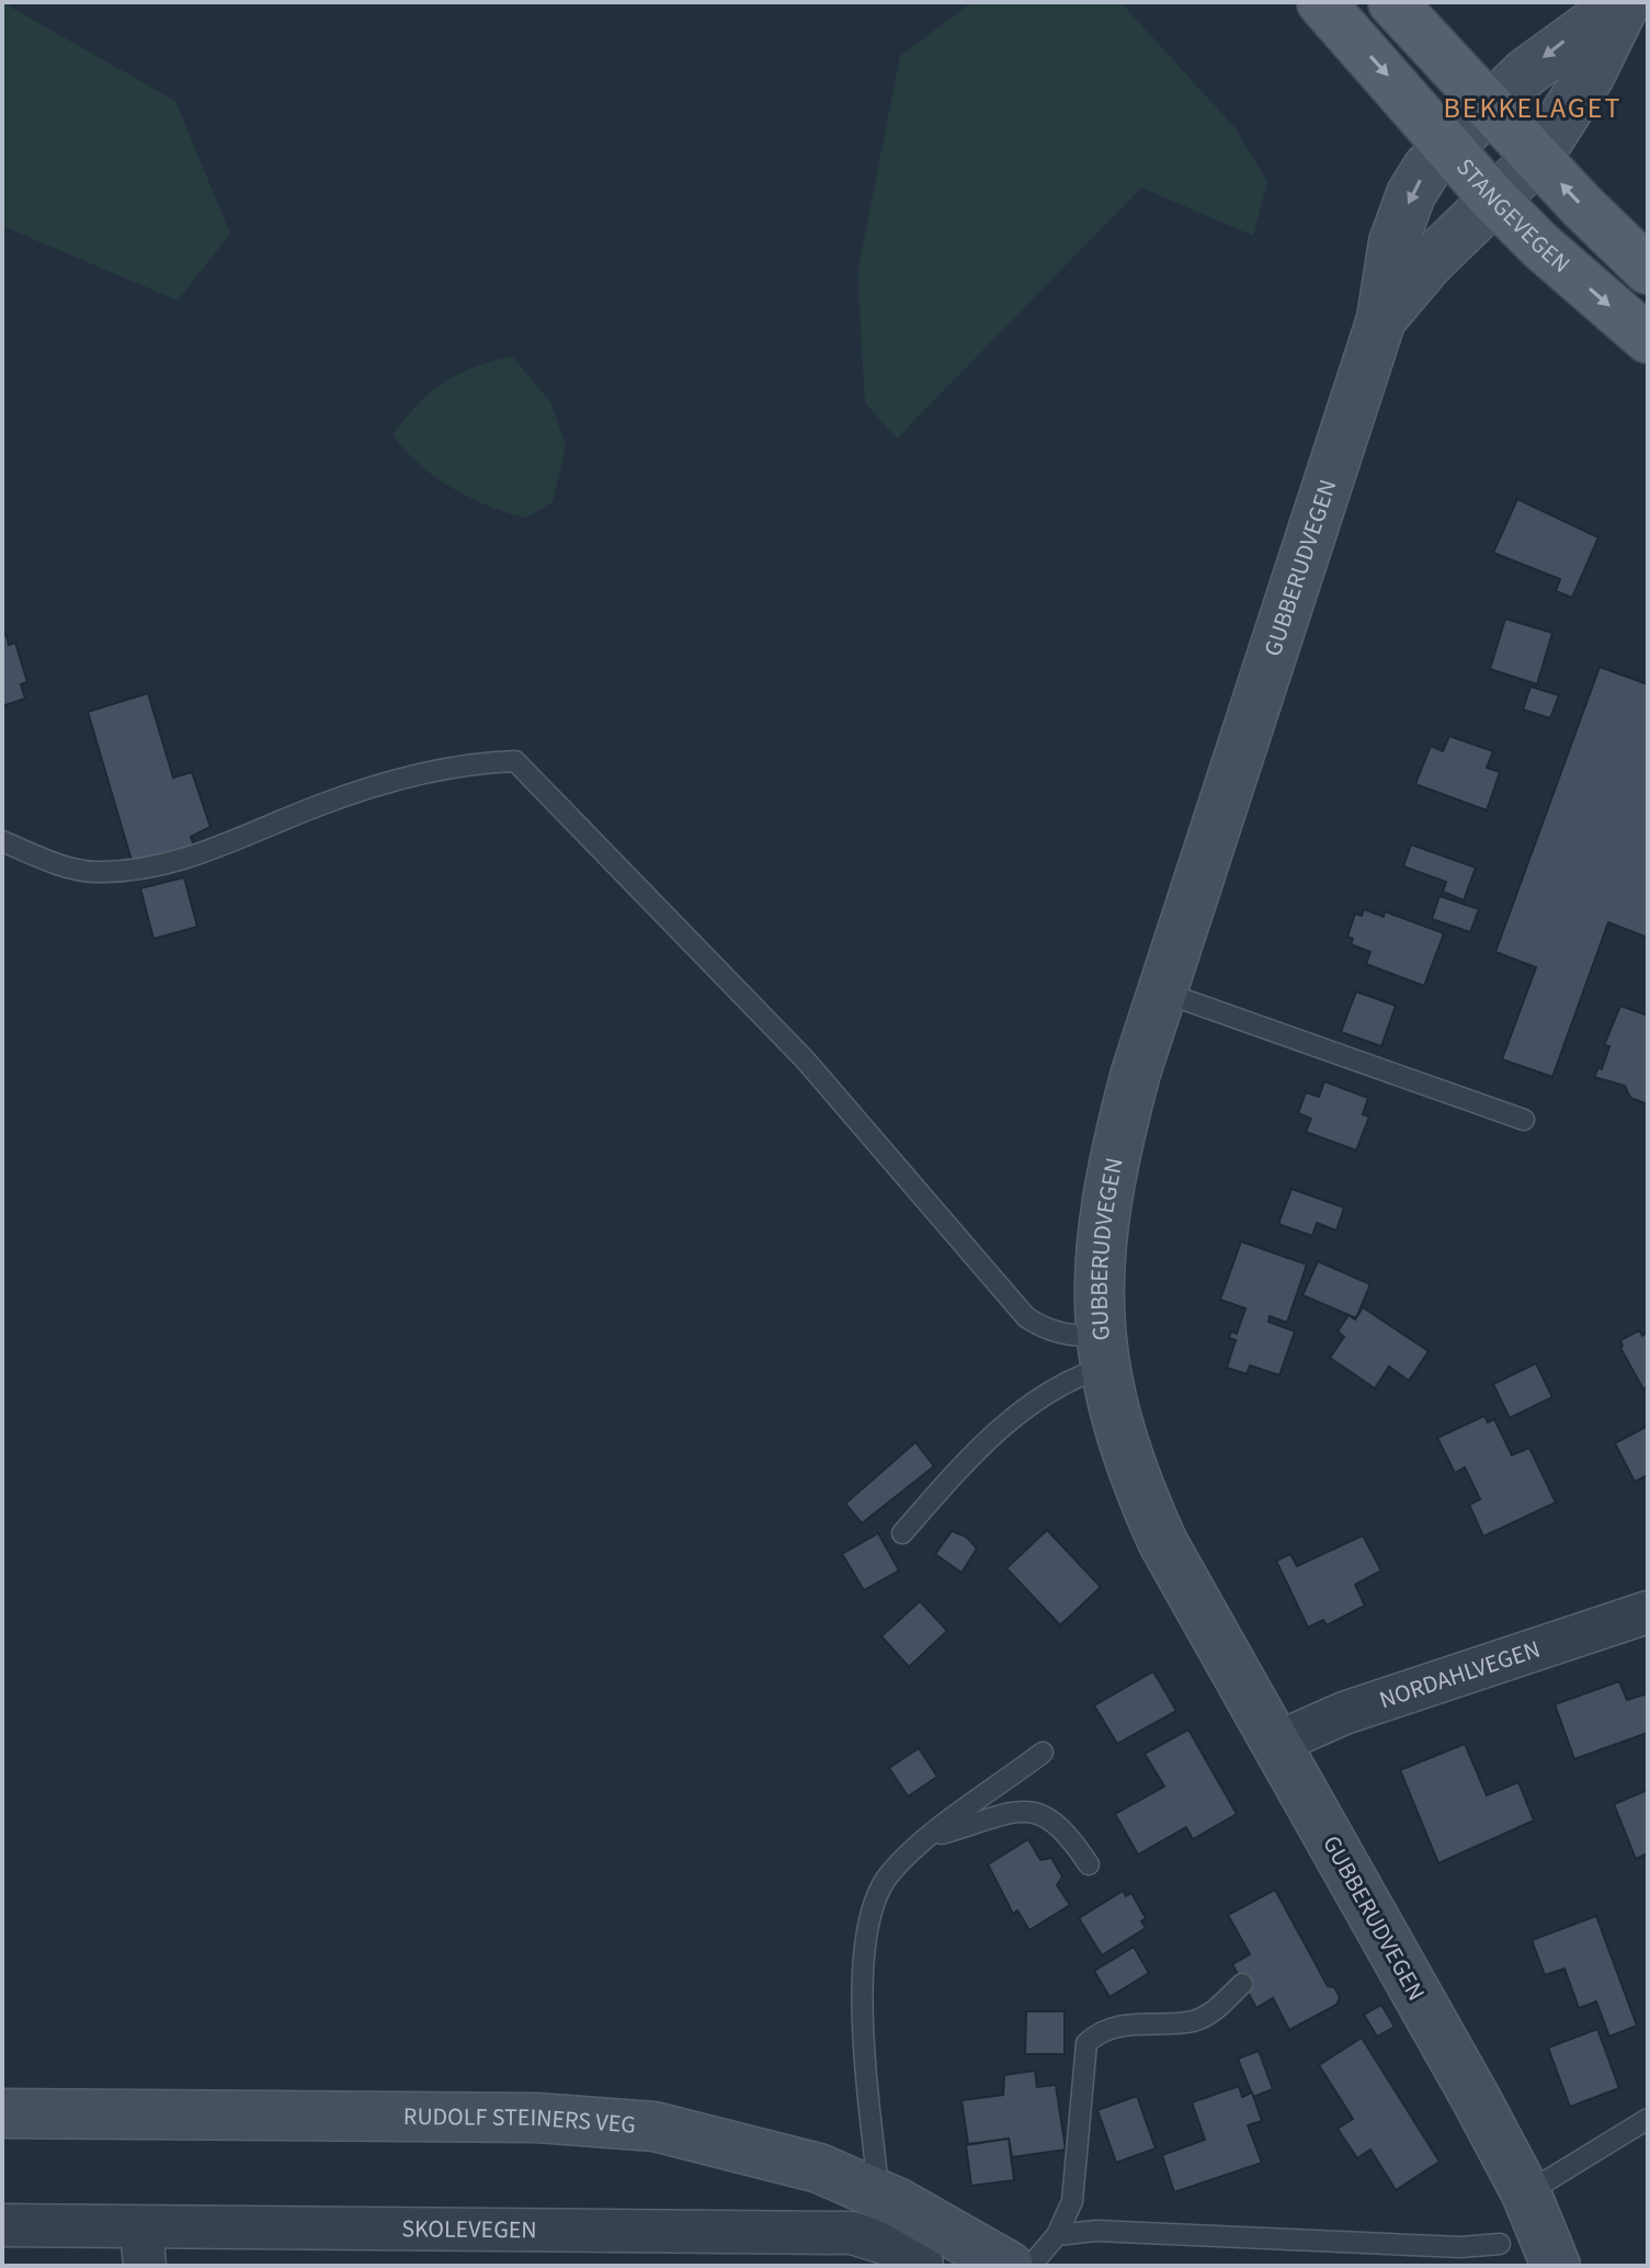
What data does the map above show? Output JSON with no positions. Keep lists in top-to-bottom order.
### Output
{
  "streets": {
    "main road": ["STANGEVEGEN", "GUBBERUDVEGEN", "RUDOLF STEINERS VEG"],
    "street": ["NORDAHLVEGEN", "SKOLEVEGEN"]
  },
  "crossings": [
    ["STANGEVEGEN", "GUBBERUDVEGEN"],
    ["GUBBERUDVEGEN", "NORDAHLVEGEN"]
  ],
  "districts": ["BEKKELAGET"]
}
